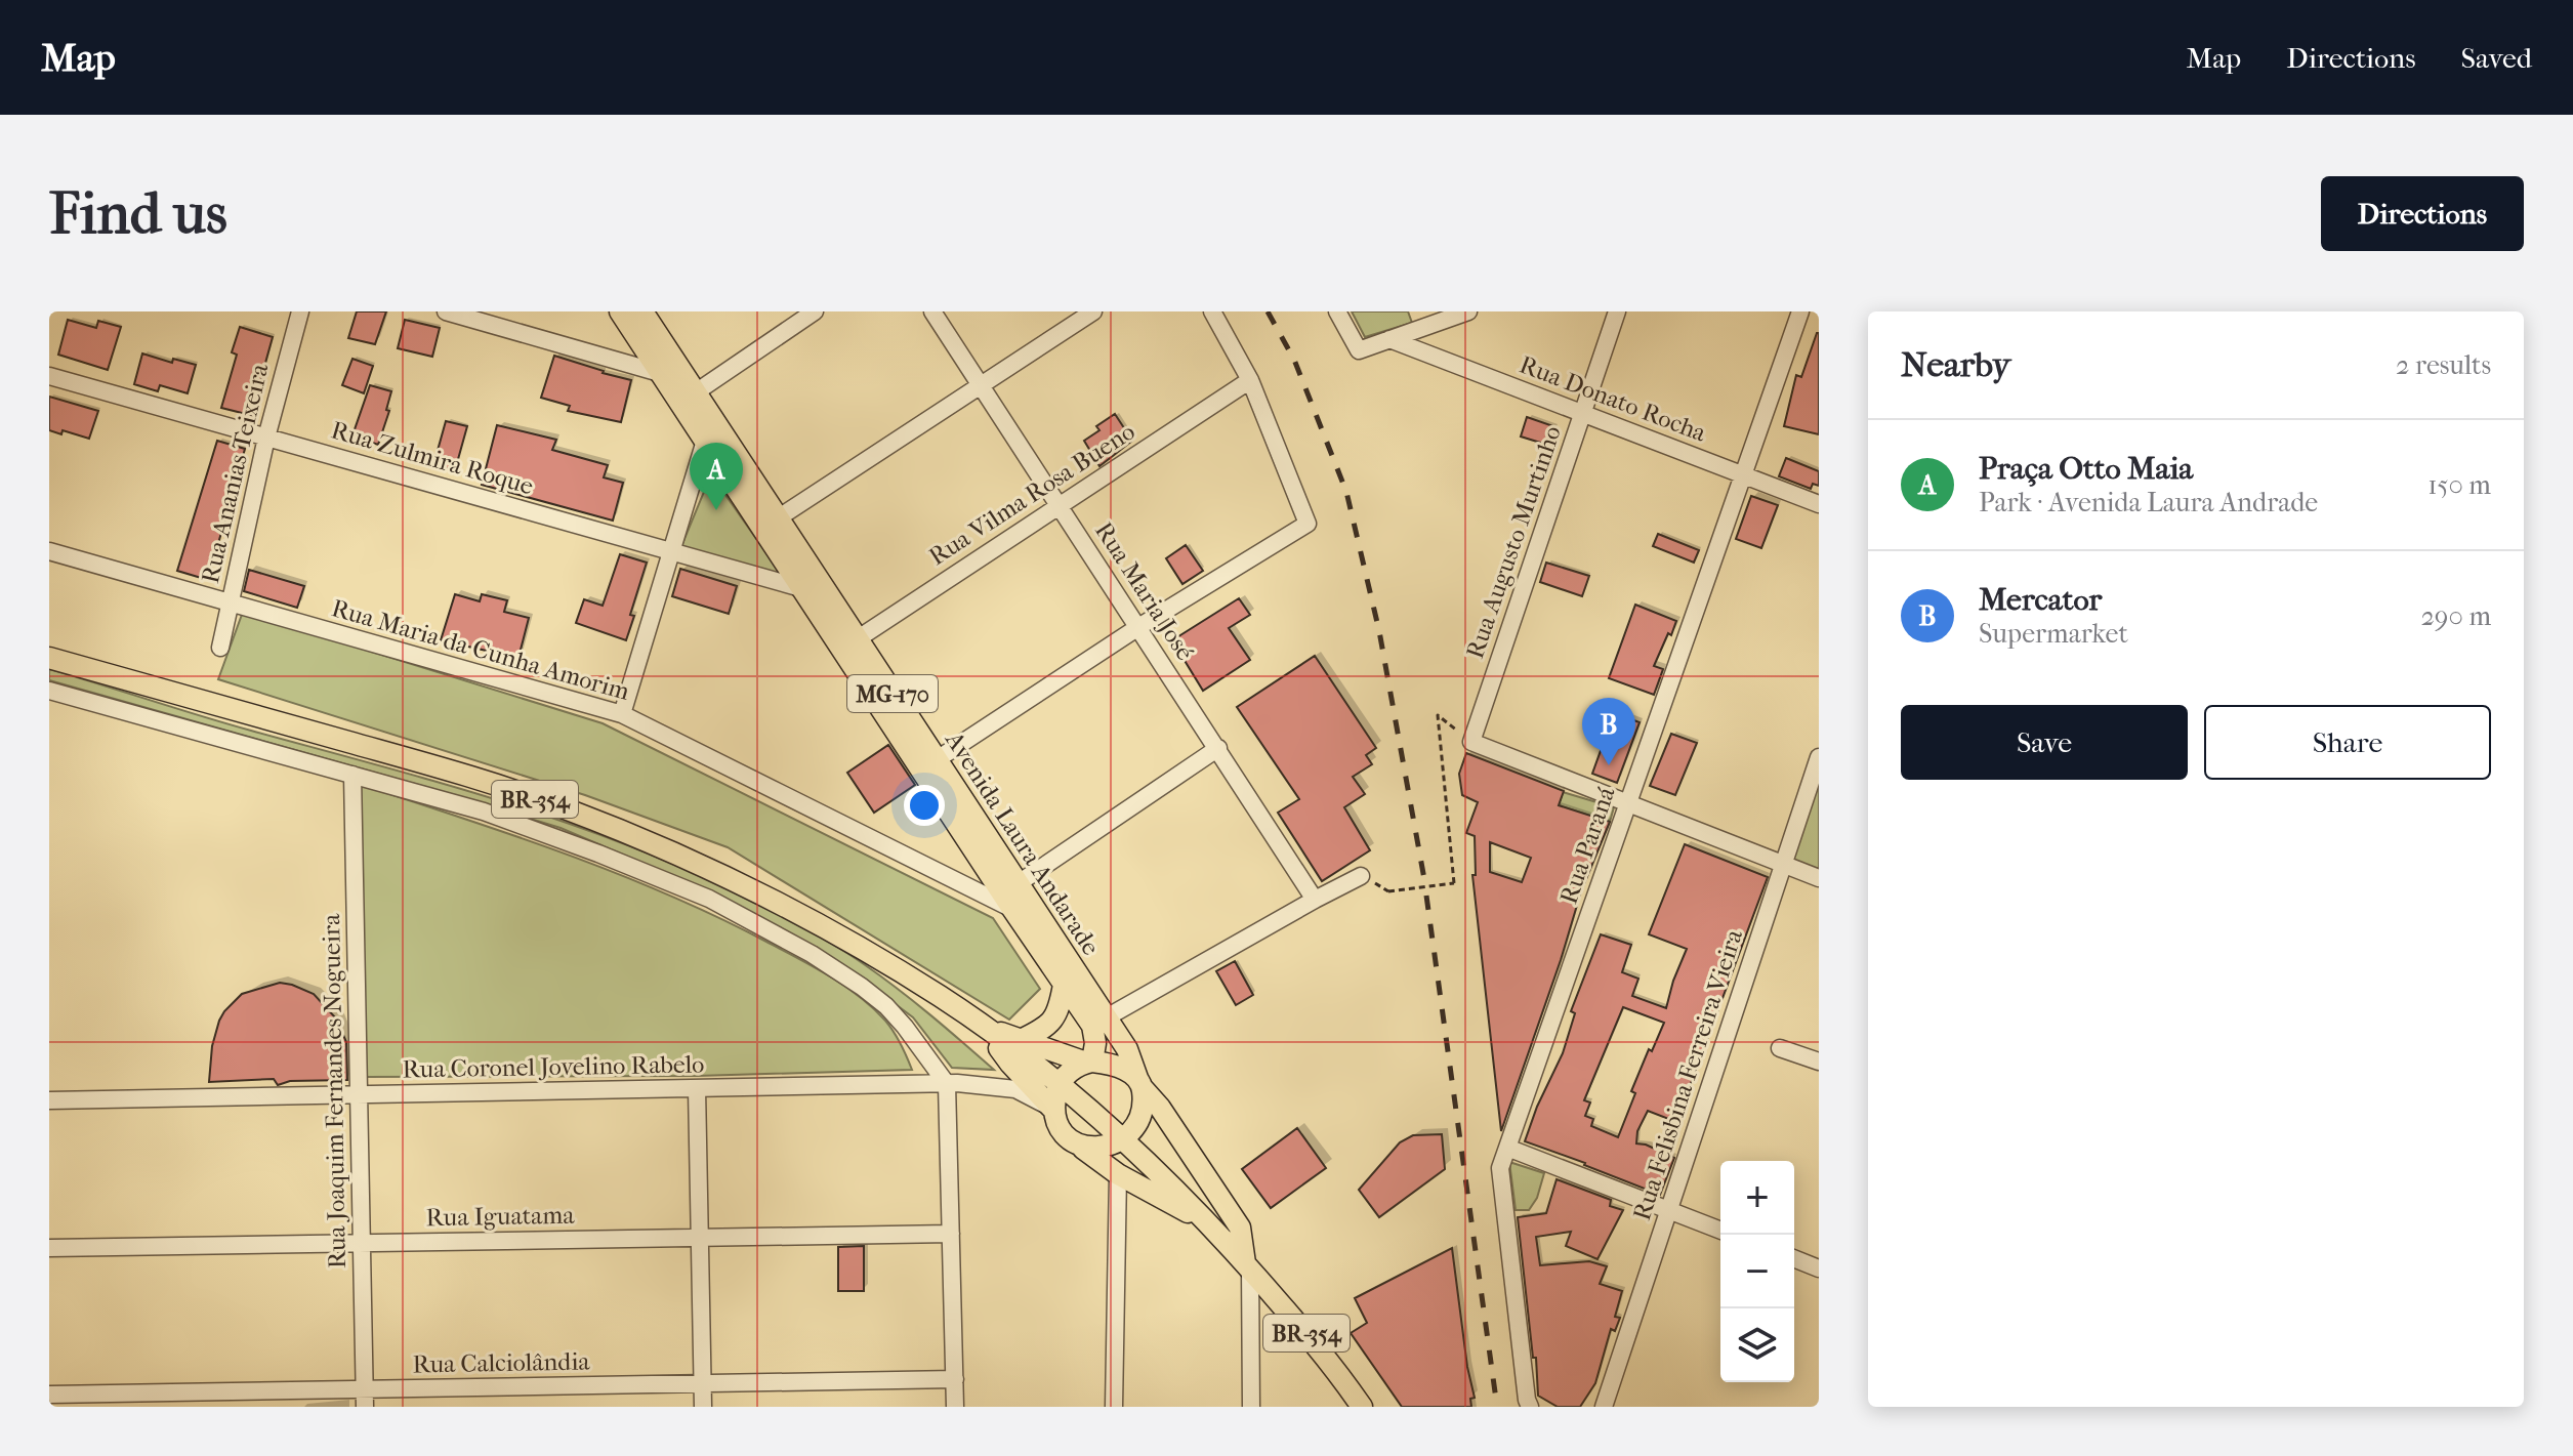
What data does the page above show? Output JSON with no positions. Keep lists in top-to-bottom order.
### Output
{
  "streets": {
    "main road": ["MG-170", "BR-354", "Avenida Laura Andarade"],
    "street": [
      "Rua Donato Rocha",
      "Rua Zulmira Roque",
      "Rua Ananias Teixeira",
      "Rua Vilma Rosa Bueno",
      "Rua Augusto Murtinho",
      "Rua Maria José",
      "Rua Maria da Cunha Amorim",
      "Rua Paraná",
      "Rua Coronel Jovelino Rabelo",
      "Rua Felisbina Ferreira Vieira",
      "Rua Joaquim Fernandes Nogueira",
      "Rua Iguatama",
      "Rua Calciolândia"
    ]
  },
  "crossings": [
    ["Rua Donato Rocha", "Rua Augusto Murtinho"],
    ["Rua Donato Rocha", "Rua Paraná"],
    ["Rua Zulmira Roque", "Rua Ananias Teixeira"],
    ["Rua Zulmira Roque", "MG-170"],
    ["Rua Ananias Teixeira", "Rua Maria da Cunha Amorim"],
    ["Rua Vilma Rosa Bueno", "Rua Maria José"],
    ["Rua Vilma Rosa Bueno", "MG-170"],
    ["Rua Vilma Rosa Bueno", "Avenida Laura Andarade"],
    ["Rua Maria da Cunha Amorim", "MG-170"],
    ["Rua Maria da Cunha Amorim", "Avenida Laura Andarade"],
    ["MG-170", "Avenida Laura Andarade"],
    ["Rua Coronel Jovelino Rabelo", "Rua Joaquim Fernandes Nogueira"],
    ["Rua Joaquim Fernandes Nogueira", "Rua Iguatama"],
    ["Rua Joaquim Fernandes Nogueira", "Rua Calciolândia"]
  ],
  "page": {
    "header": "Map",
    "nav": ["Map", "Directions", "Saved"],
    "buttons": [
      "Directions",
      ["Save", "Share"]
    ],
    "title": "Find us",
    "heading": ["Nearby", "2 results"],
    "list": [
      {
        "mark": "A",
        "name": "Praça Otto Maia",
        "note": "Park · Avenida Laura Andrade",
        "value": "150 m"
      },
      {
        "mark": "B",
        "name": "Mercator",
        "note": "Supermarket",
        "value": "290 m"
      }
    ],
    "pins": ["A", "B"],
    "map_buttons": ["+", "−"]
  }
}
